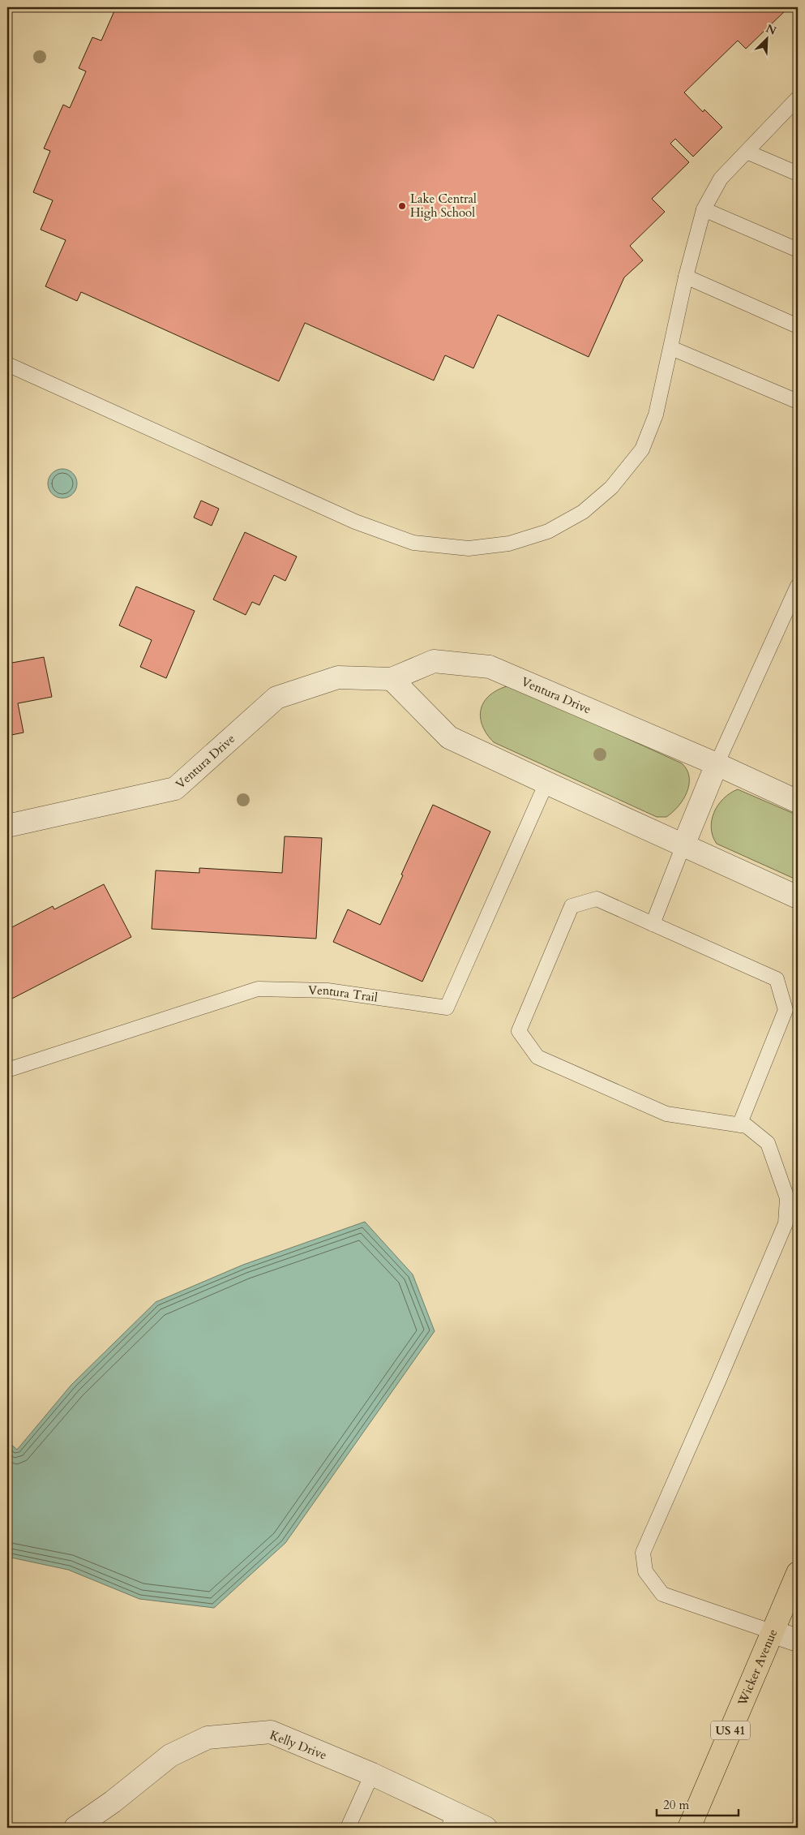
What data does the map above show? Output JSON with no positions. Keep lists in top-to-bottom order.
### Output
{
  "streets": {
    "highway": ["Wicker Avenue", "US 41"],
    "street": ["Ventura Drive", "Kelly Drive"],
    "lane": ["Ventura Trail"]
  },
  "places": ["Lake Central High School"],
  "scale_bar": "20 m",
  "north": "top right"
}
